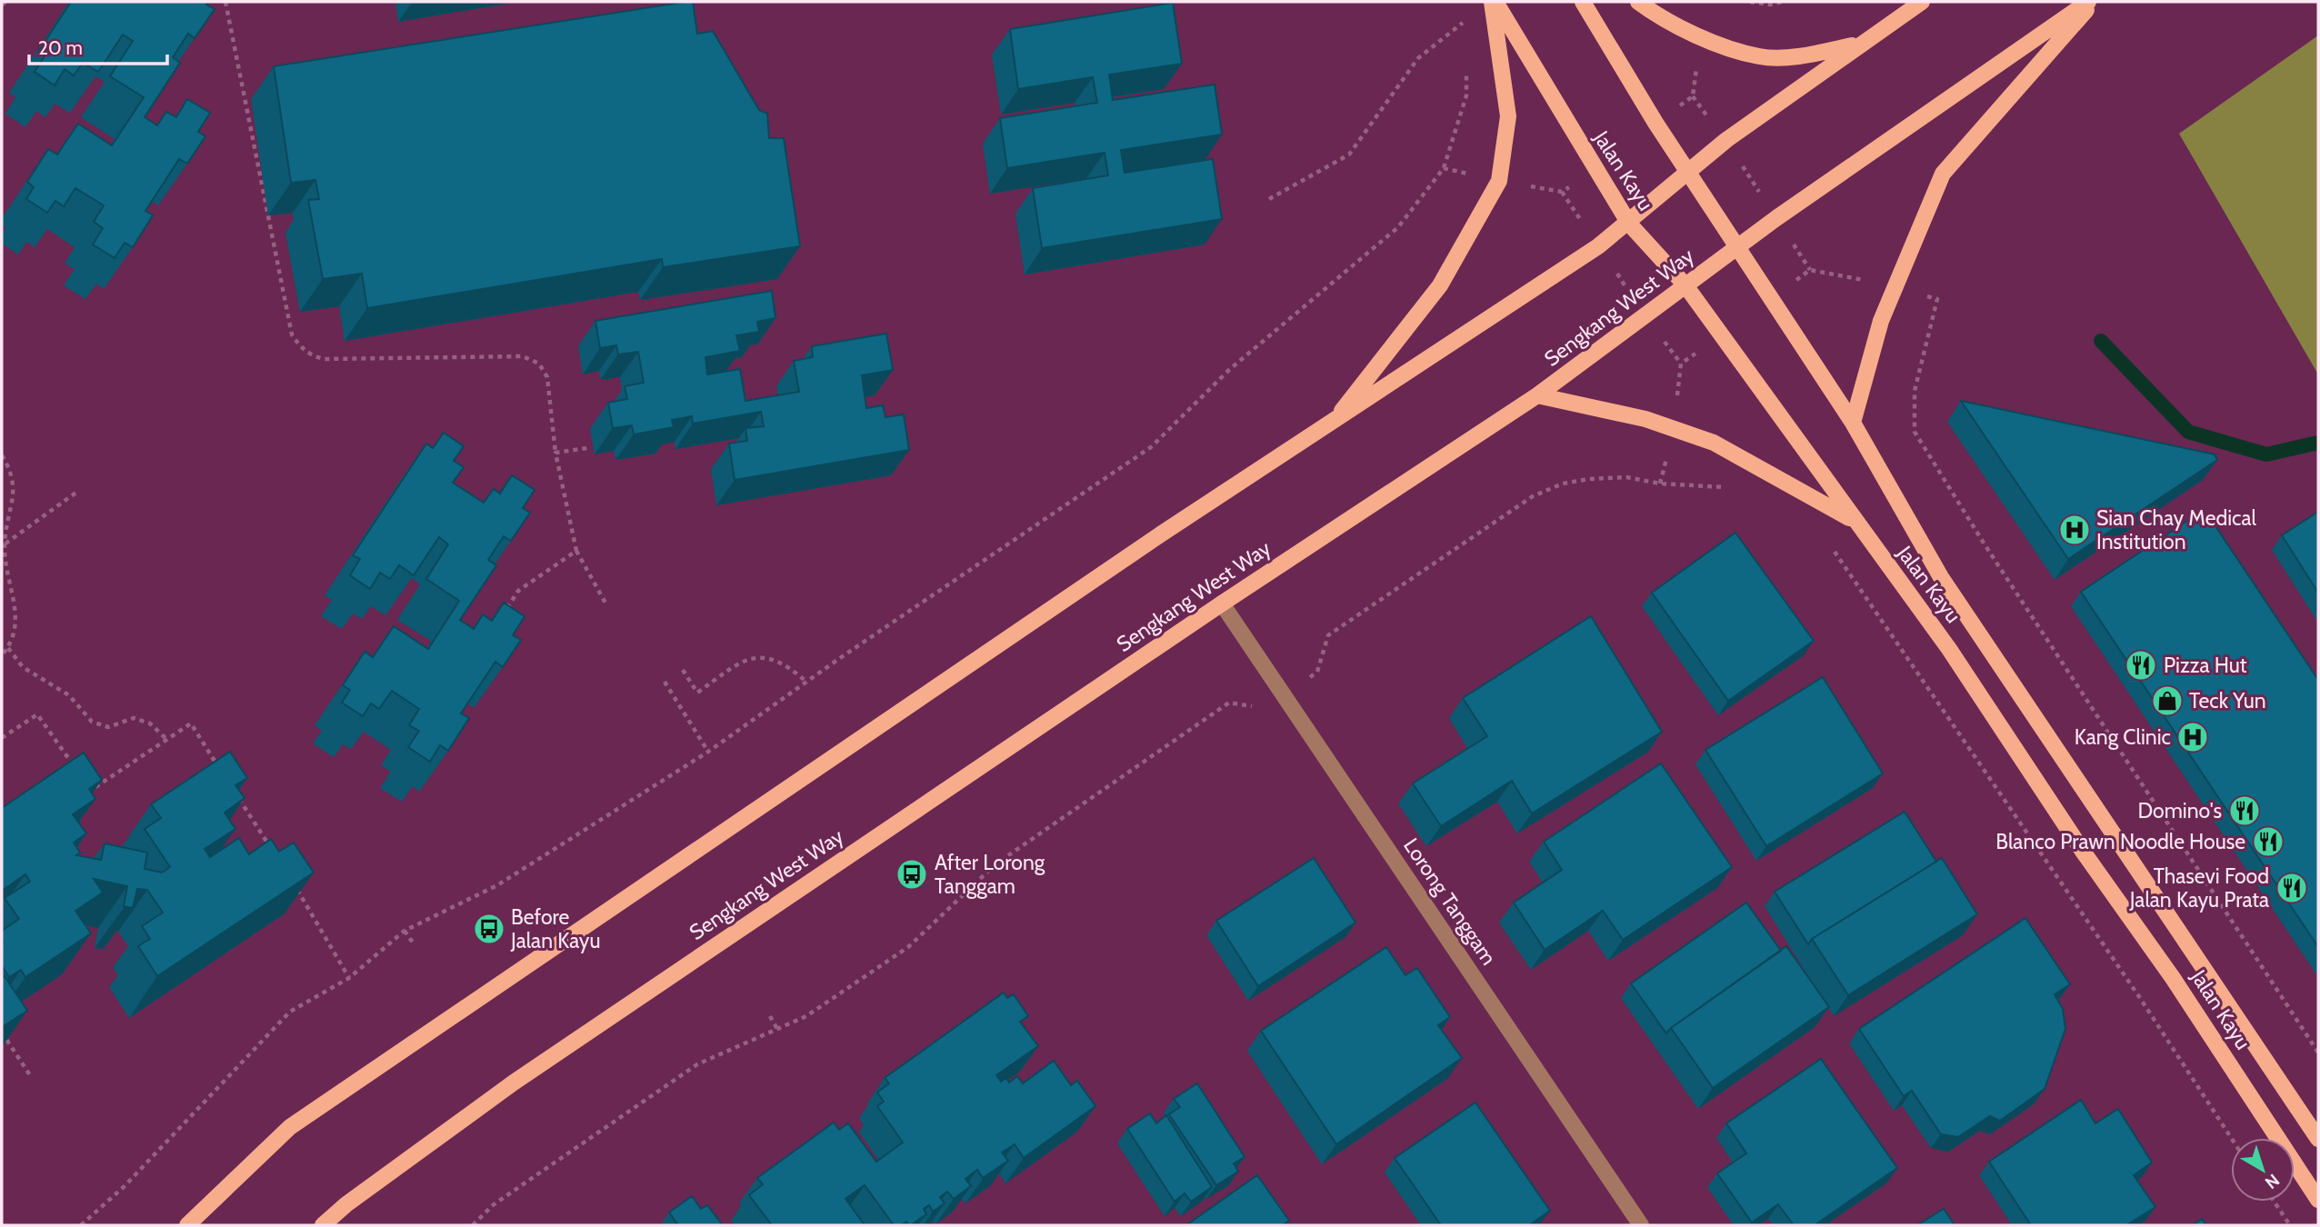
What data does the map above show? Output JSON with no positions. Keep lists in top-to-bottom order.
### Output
{
  "streets": {
    "main road": ["Jalan Kayu", "Sengkang West Way"],
    "street": ["Lorong Tanggam"]
  },
  "crossings": [
    ["Jalan Kayu", "Sengkang West Way"],
    ["Sengkang West Way", "Lorong Tanggam"]
  ],
  "places": {
    "hospital": ["Sian Chay Medical Institution", "Kang Clinic"],
    "restaurant": [
      "Pizza Hut",
      "Domino's",
      "Blanco Prawn Noodle House",
      "Thasevi Food Jalan Kayu Prata"
    ],
    "shop": ["Teck Yun"],
    "bus stop": ["After Lorong Tanggam", "Before Jalan Kayu"]
  },
  "scale_bar": "20 m",
  "north": "bottom right"
}
